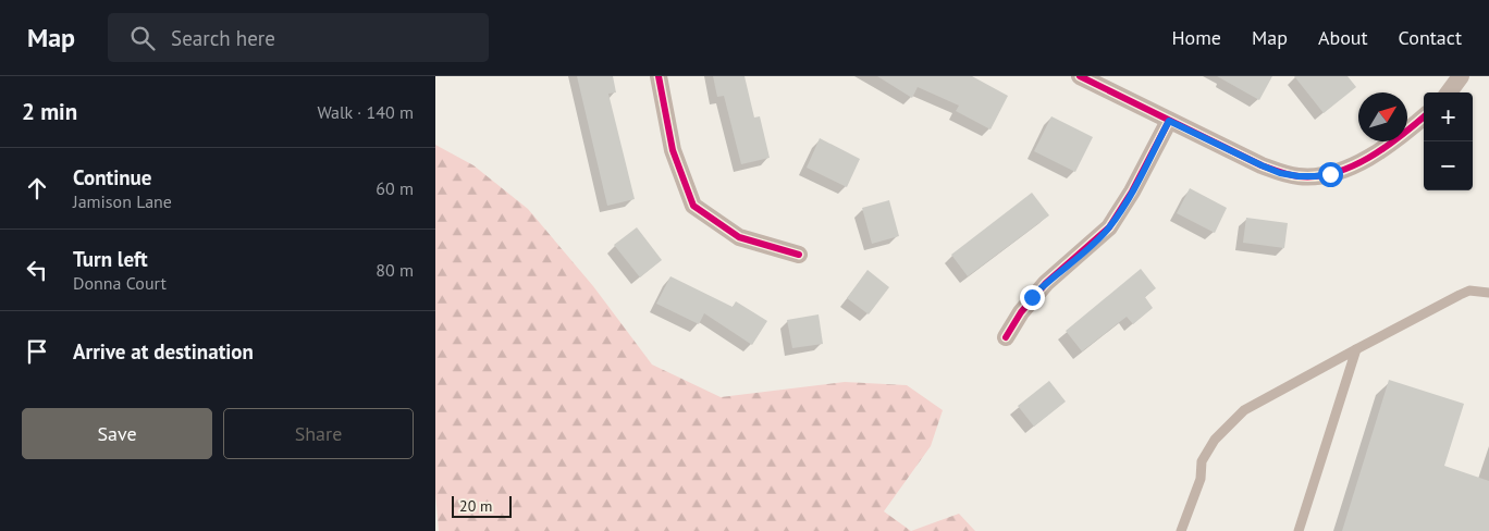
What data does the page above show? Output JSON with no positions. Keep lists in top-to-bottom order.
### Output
{
  "scale_bar": "20 m",
  "north": "top right",
  "page": {
    "header": "Map",
    "search": "Search here",
    "nav": [
      "Home",
      "Map",
      "About",
      "Contact"
    ],
    "heading": ["2 min", "Walk · 140 m"],
    "map_buttons": ["+", "−"],
    "list": [
      ["Continue", "Jamison Lane", "60 m"],
      ["Turn left", "Donna Court", "80 m"],
      "Arrive at destination"
    ],
    "buttons": ["Save", "Share"],
    "scale": "20 m"
  }
}
